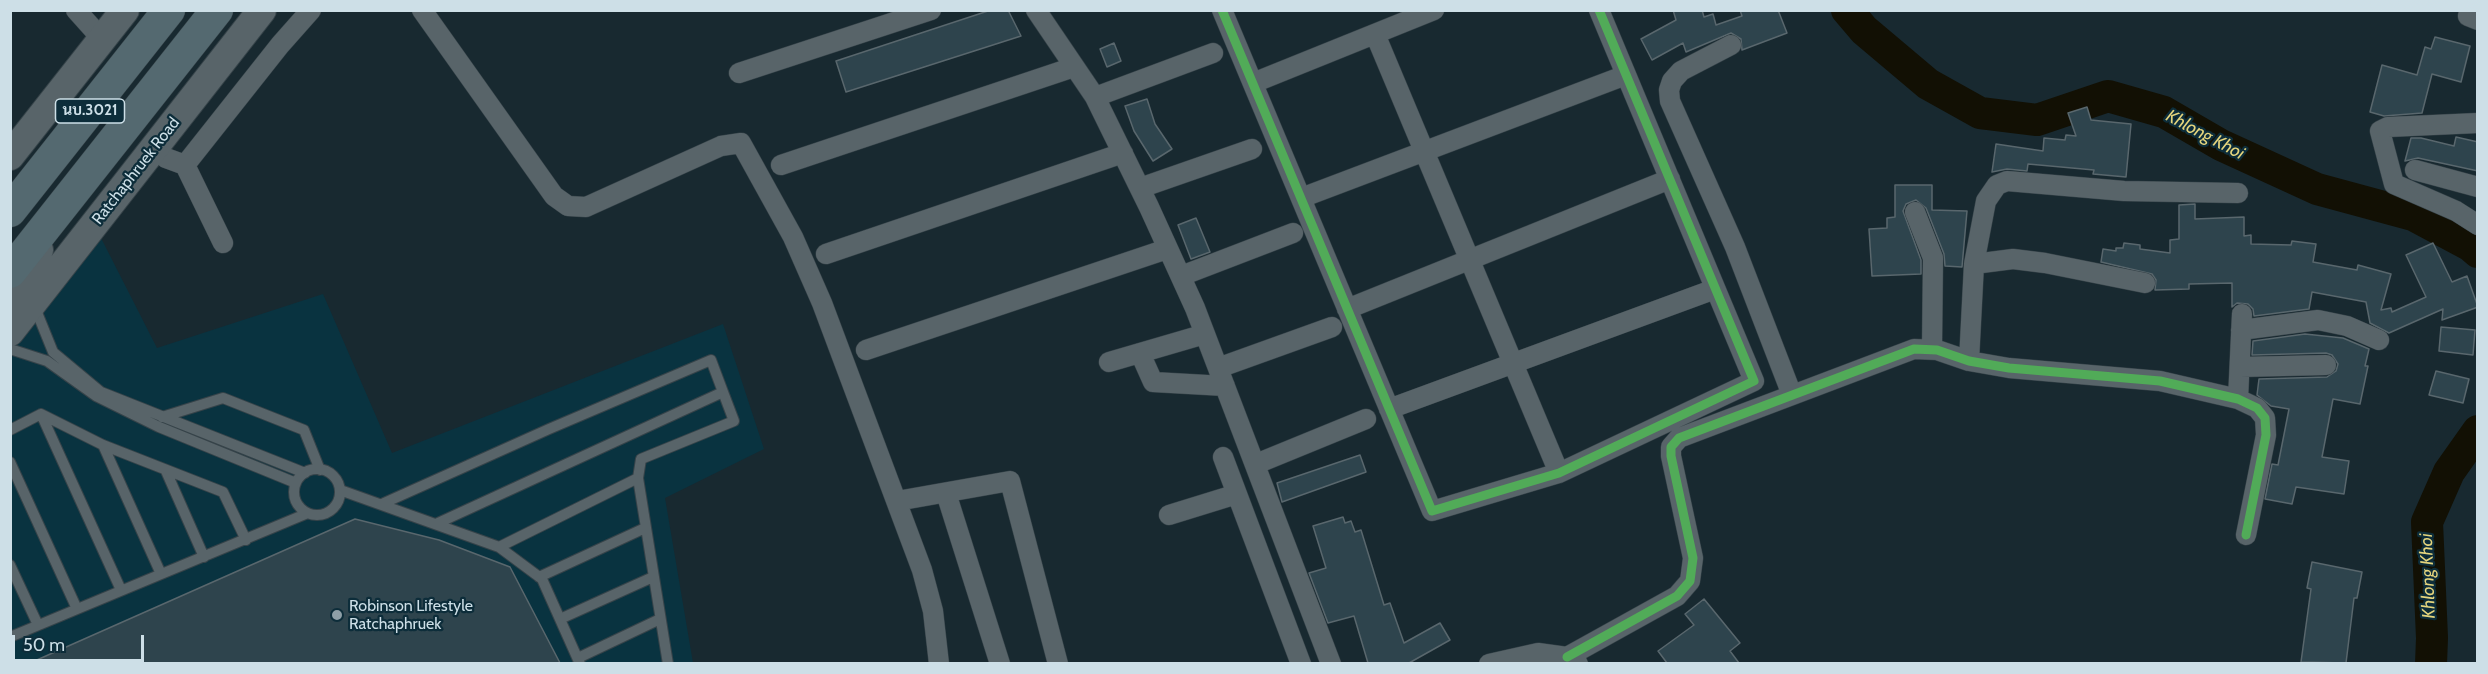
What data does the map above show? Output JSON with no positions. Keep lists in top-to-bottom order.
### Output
{
  "streets": {
    "main road": ["นบ.3021", "Ratchaphruek Road"]
  },
  "water": ["Khlong Khoi"],
  "places": ["Robinson Lifestyle Ratchaphruek"],
  "scale_bar": "50 m"
}
